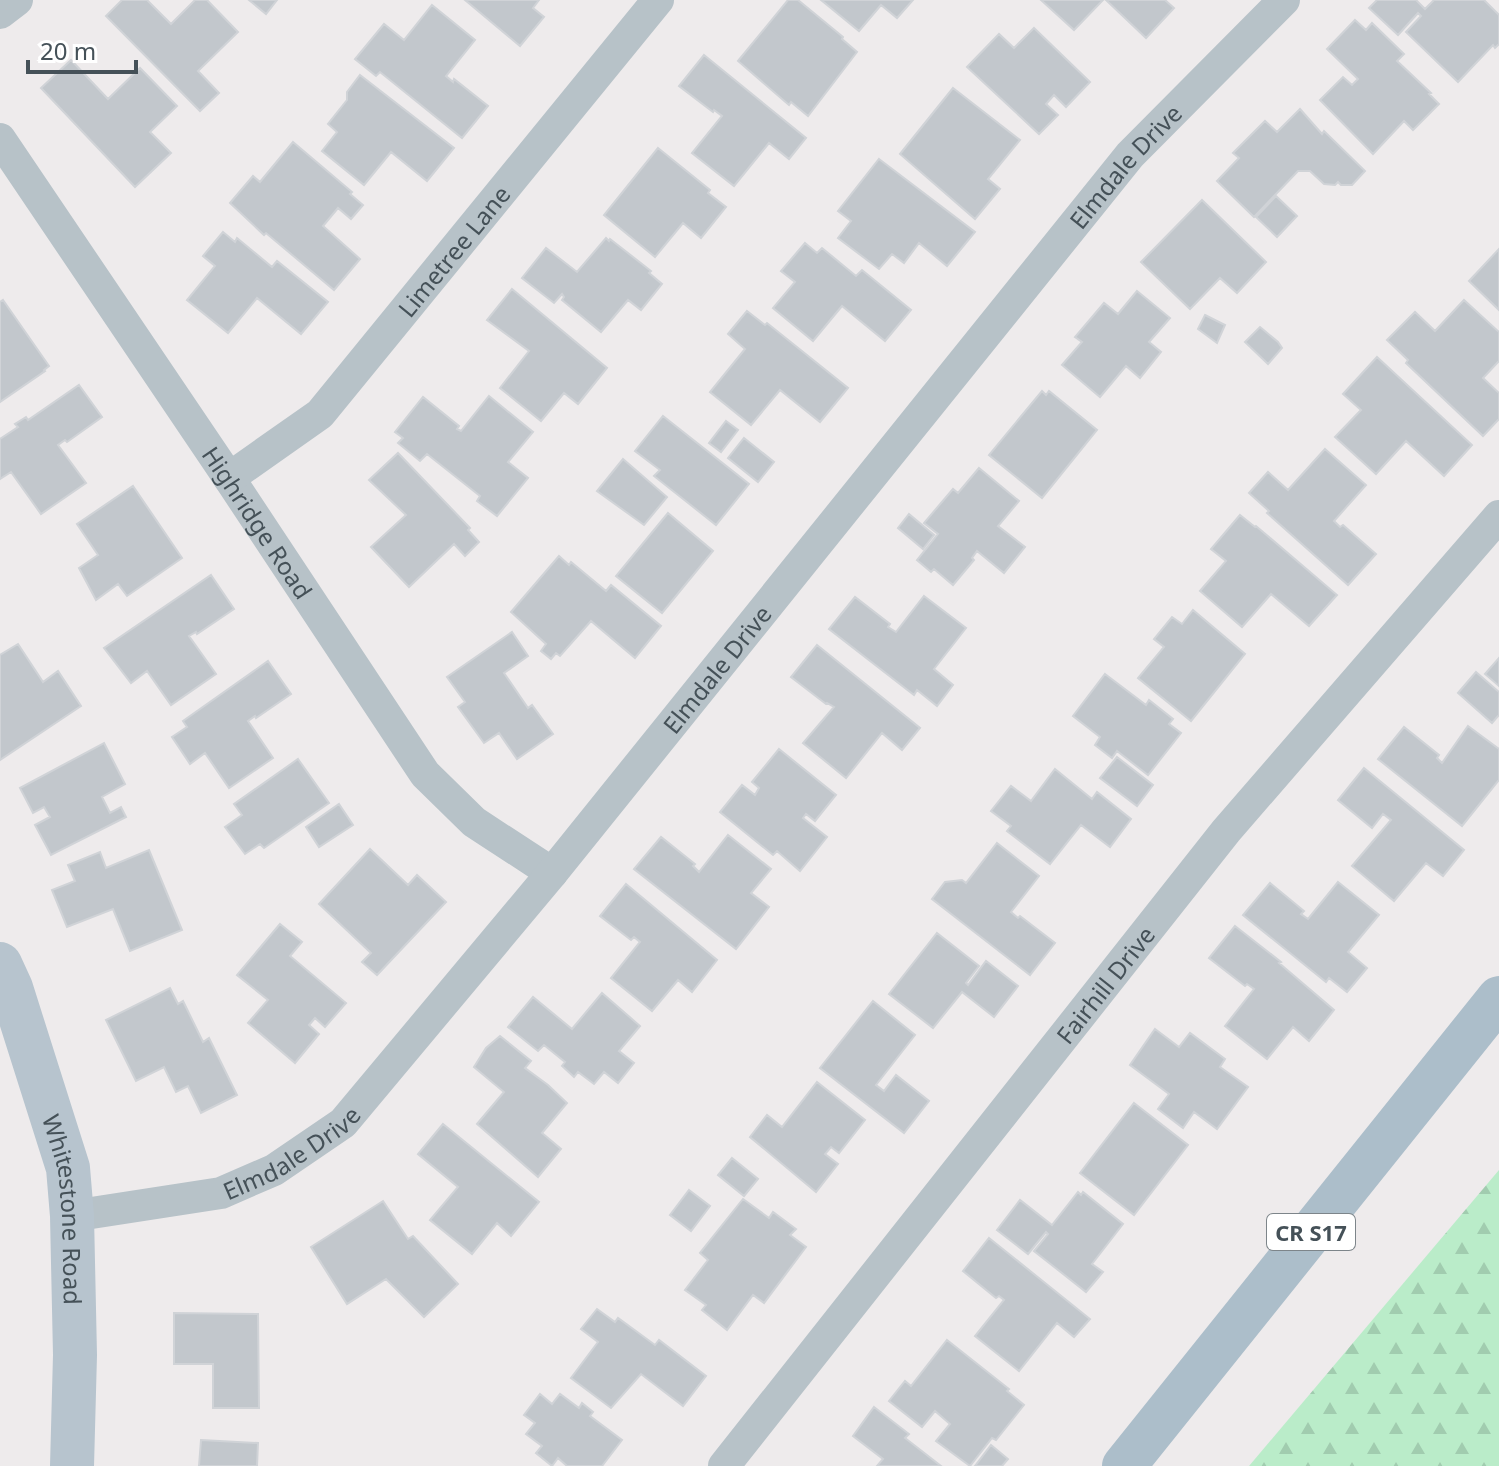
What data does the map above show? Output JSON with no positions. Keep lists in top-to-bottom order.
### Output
{
  "streets": {
    "main road": ["CR S17"],
    "street": [
      "Elmdale Drive",
      "Limetree Lane",
      "Highridge Road",
      "Fairhill Drive",
      "Whitestone Road"
    ]
  },
  "crossings": [
    ["Elmdale Drive", "Highridge Road"],
    ["Elmdale Drive", "Whitestone Road"],
    ["Limetree Lane", "Highridge Road"]
  ],
  "scale_bar": "20 m"
}
